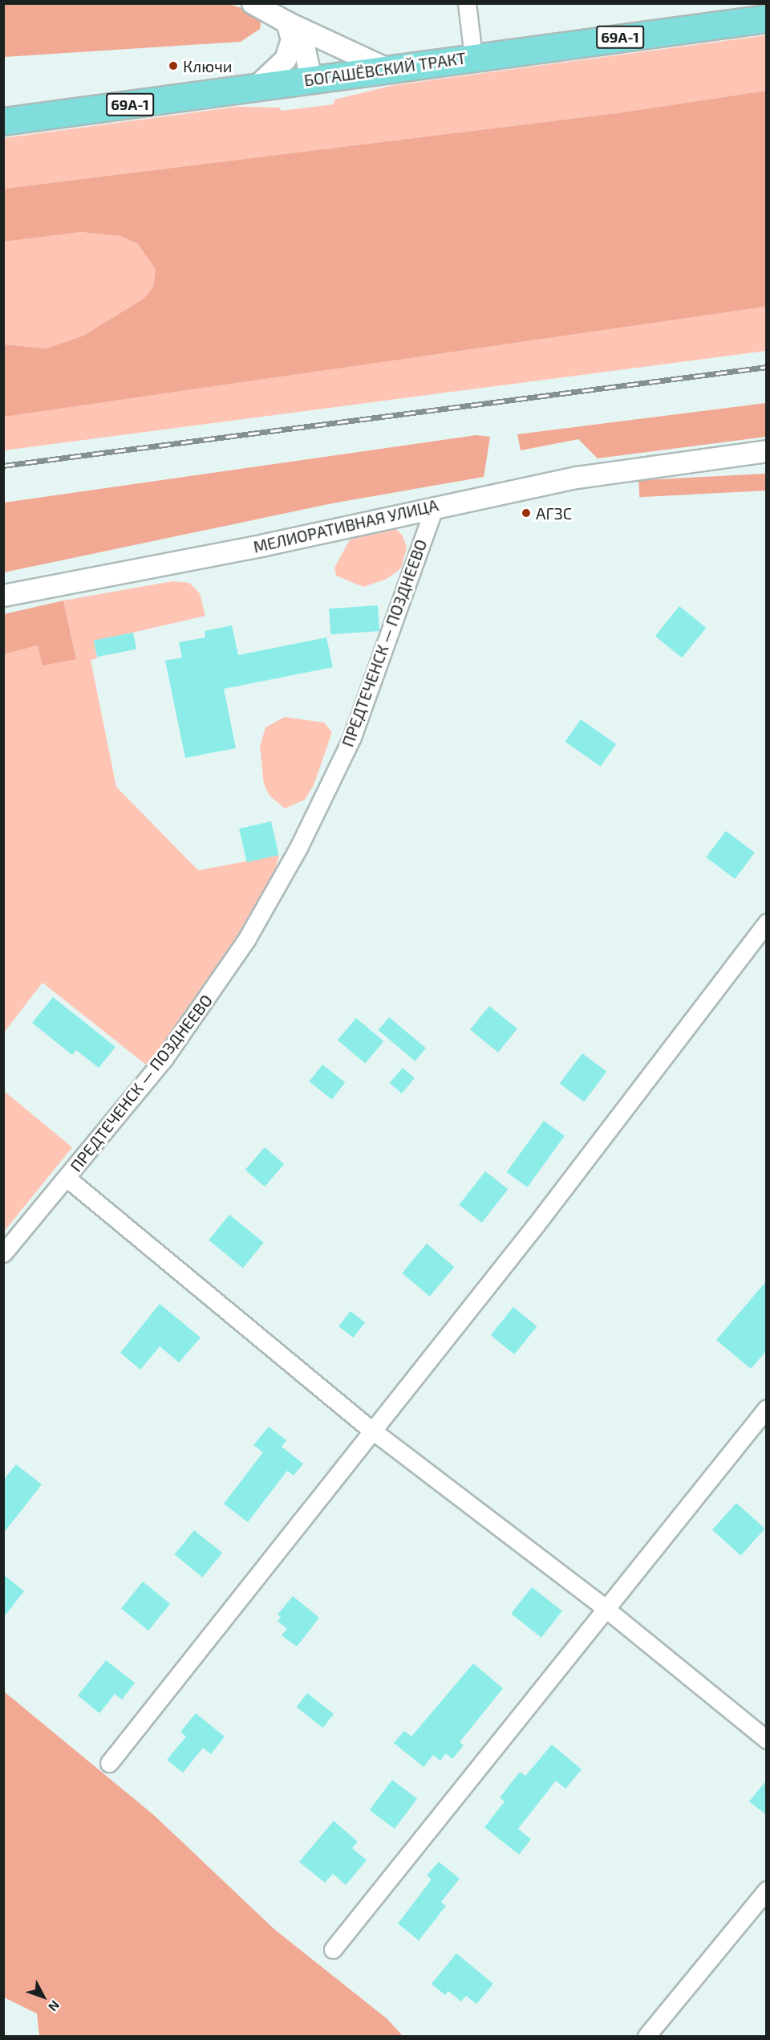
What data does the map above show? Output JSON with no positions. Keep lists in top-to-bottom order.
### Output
{
  "streets": {
    "main road": ["69А-1", "БОГАШЁВСКИЙ ТРАКТ"],
    "street": ["МЕЛИОРАТИВНАЯ УЛИЦА", "ПРЕДТЕЧЕНСК — ПОЗДНЕЕВО"]
  },
  "crossings": [
    ["МЕЛИОРАТИВНАЯ УЛИЦА", "ПРЕДТЕЧЕНСК — ПОЗДНЕЕВО"]
  ],
  "places": ["Ключи", "АГЗС"],
  "north": "bottom right"
}
